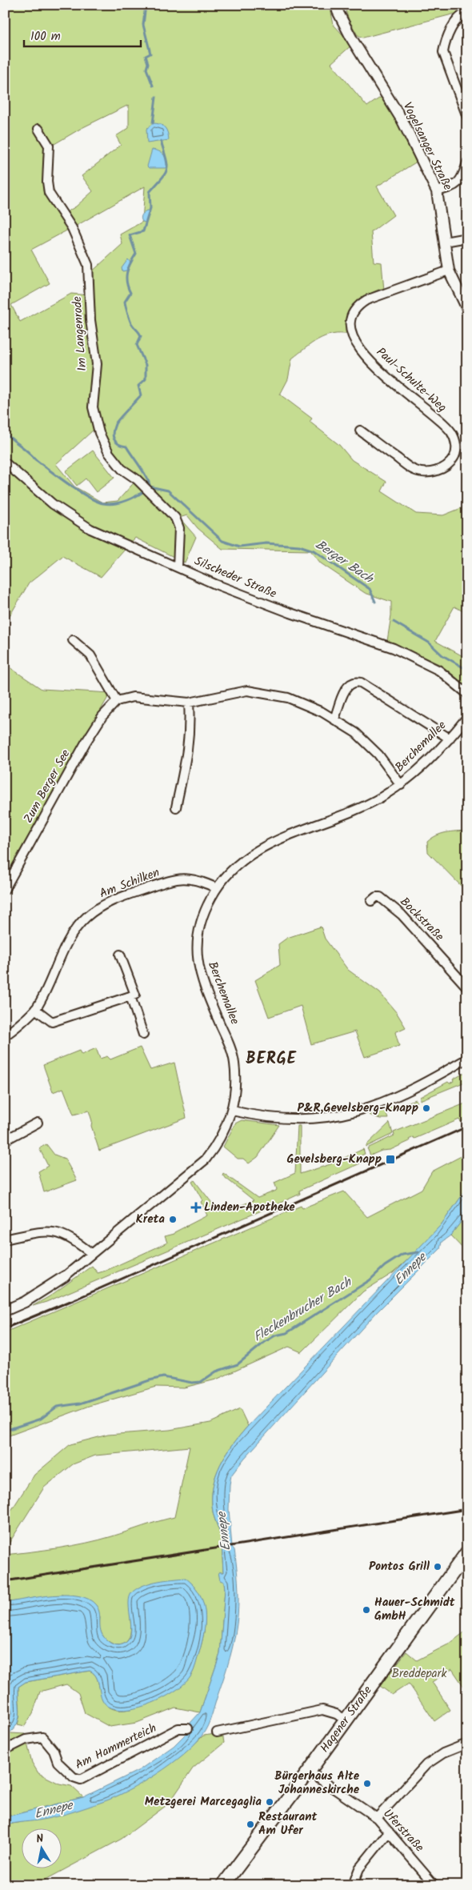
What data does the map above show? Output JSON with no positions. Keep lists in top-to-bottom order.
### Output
{
  "streets": {
    "main road": ["Hagener Straße"],
    "street": [
      "Vogelsanger Straße",
      "Im Langenrode",
      "Paul-Schulte-Weg",
      "Silscheder Straße",
      "Berchemallee",
      "Zum Berger See",
      "Am Schilken",
      "Bockstraße",
      "Am Hammerteich",
      "Uferstraße"
    ]
  },
  "crossings": [
    ["Vogelsanger Straße", "Paul-Schulte-Weg"],
    ["Im Langenrode", "Silscheder Straße"],
    ["Berchemallee", "Am Schilken"],
    ["Hagener Straße", "Uferstraße"]
  ],
  "districts": ["BERGE"],
  "water": ["Berger Bach", "Ennepe", "Fleckenbrucher Bach"],
  "parks": ["Breddepark"],
  "places": {
    "other": [
      "P&R,Gevelsberg-Knapp",
      "Kreta",
      "Pontos Grill",
      "Hauer-Schmidt GmbH",
      "Bürgerhaus Alte Johanneskirche",
      "Metzgerei Marcegaglia",
      "Restaurant Am Ufer"
    ],
    "transit": ["Gevelsberg-Knapp"],
    "health": ["Linden-Apotheke"]
  },
  "scale_bar": "100 m",
  "north": "top"
}
